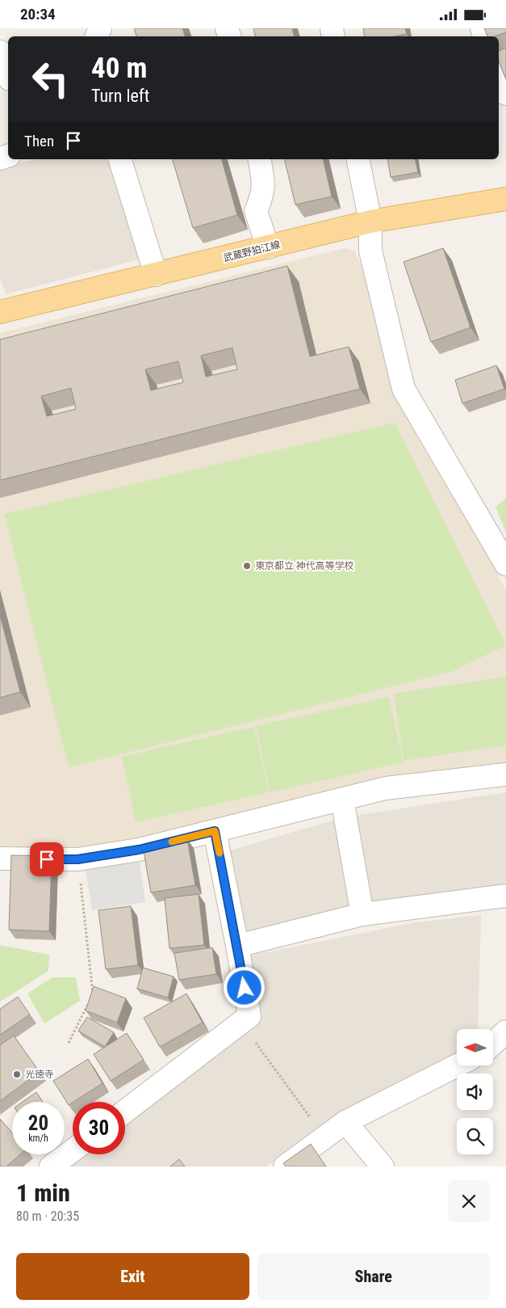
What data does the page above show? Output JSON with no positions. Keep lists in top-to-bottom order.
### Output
{
  "streets": {
    "main road": ["武蔵野狛江線"]
  },
  "places": ["東京都立 神代高等学校", "光徳寺"],
  "north": "left",
  "page": {
    "status": "20:34",
    "turn": ["40 m", "Turn left"],
    "then": "Then",
    "speed": "20 km/h",
    "limit": "30",
    "heading": ["1 min", "80 m · 20:35"],
    "buttons": ["Exit", "Share"]
  }
}
